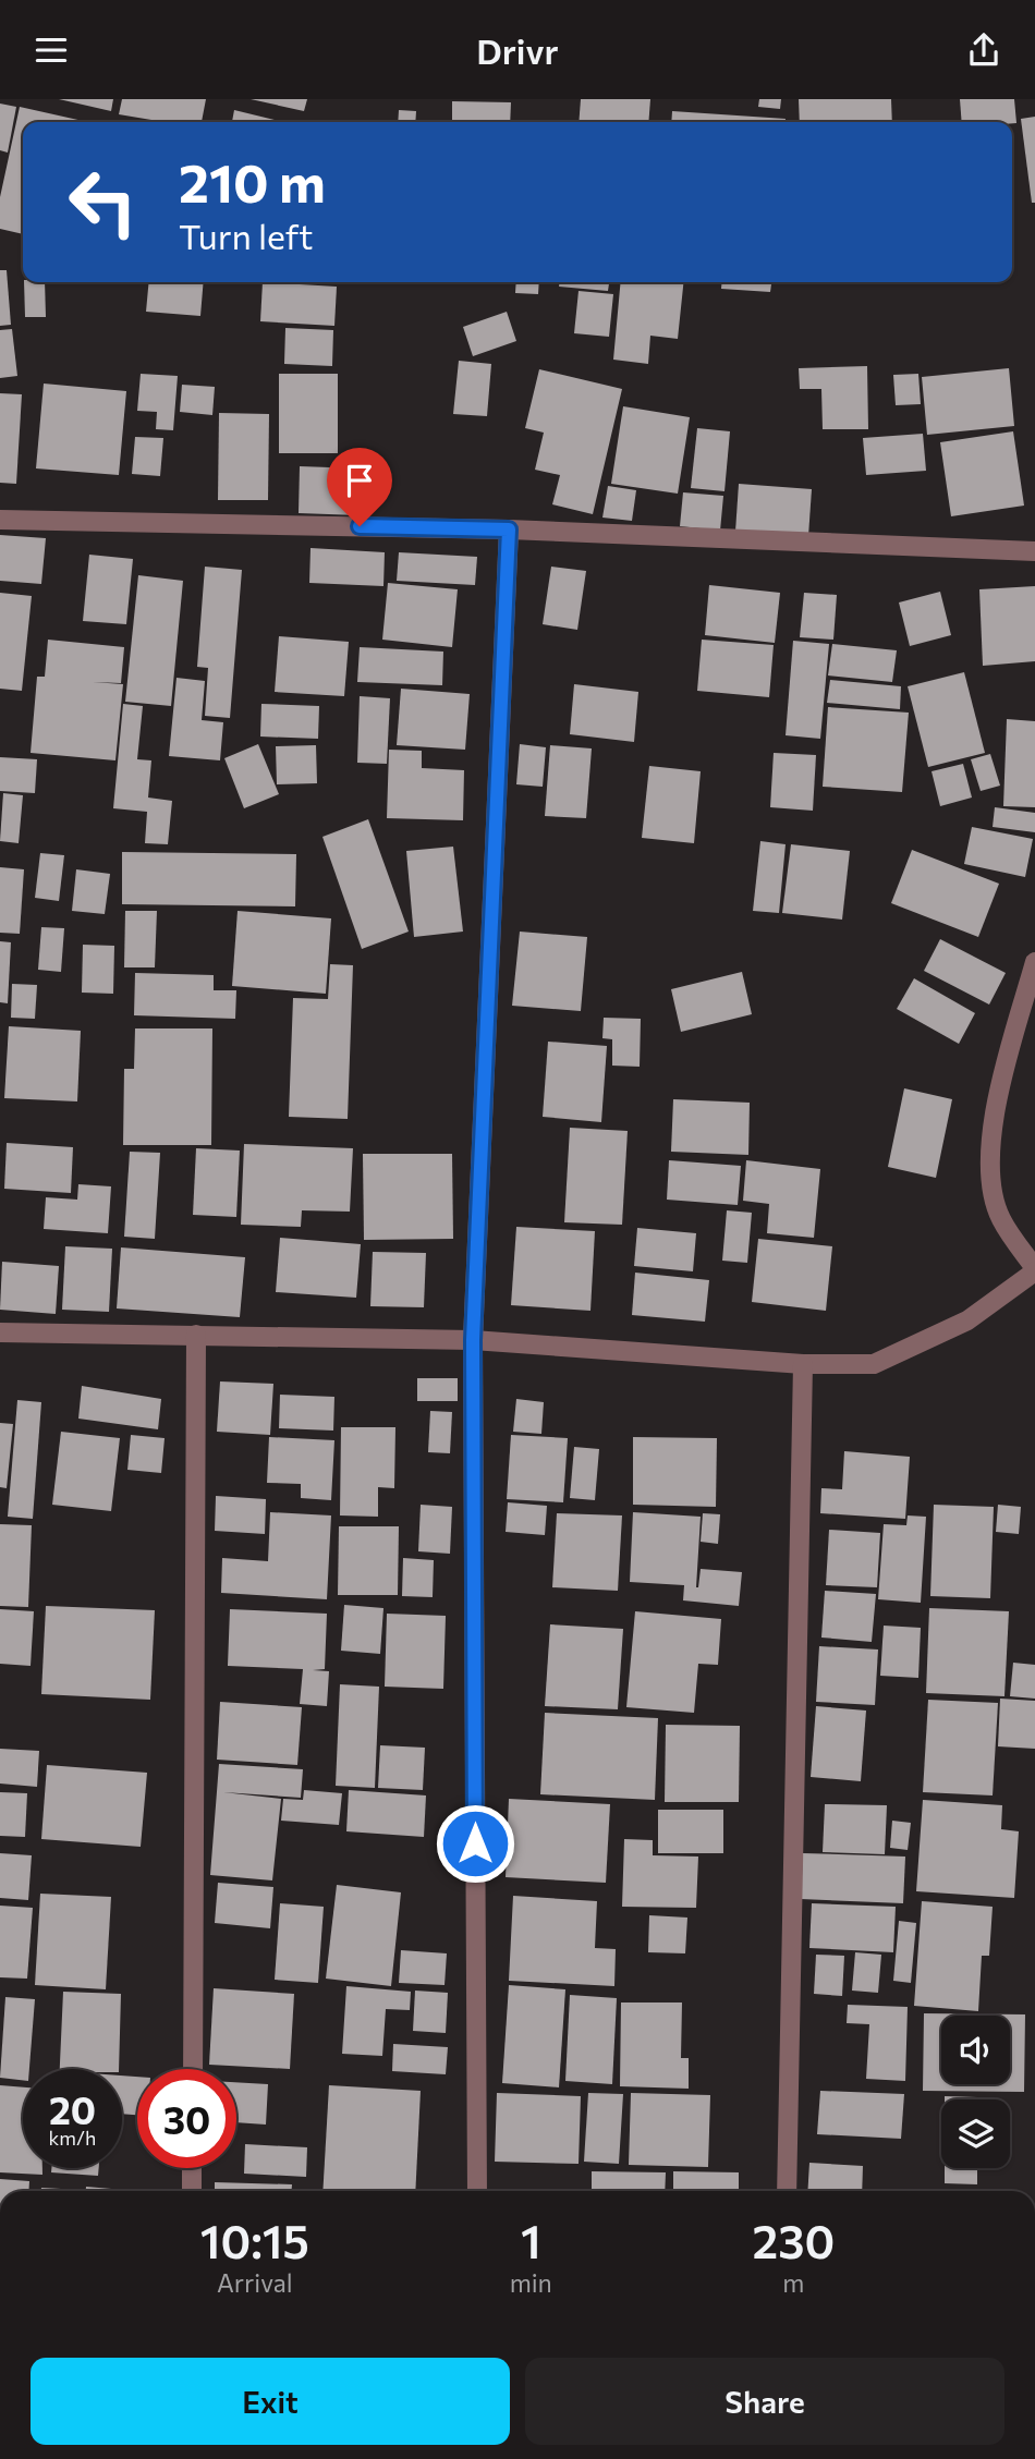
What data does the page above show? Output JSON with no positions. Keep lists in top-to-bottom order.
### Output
{
  "page": {
    "header": "Drivr",
    "turn": ["210 m", "Turn left"],
    "speed": "20 km/h",
    "limit": "30",
    "eta": [
      "10:15",
      "Arrival",
      "1",
      "min",
      "230",
      "m"
    ],
    "buttons": ["Exit", "Share"]
  }
}
